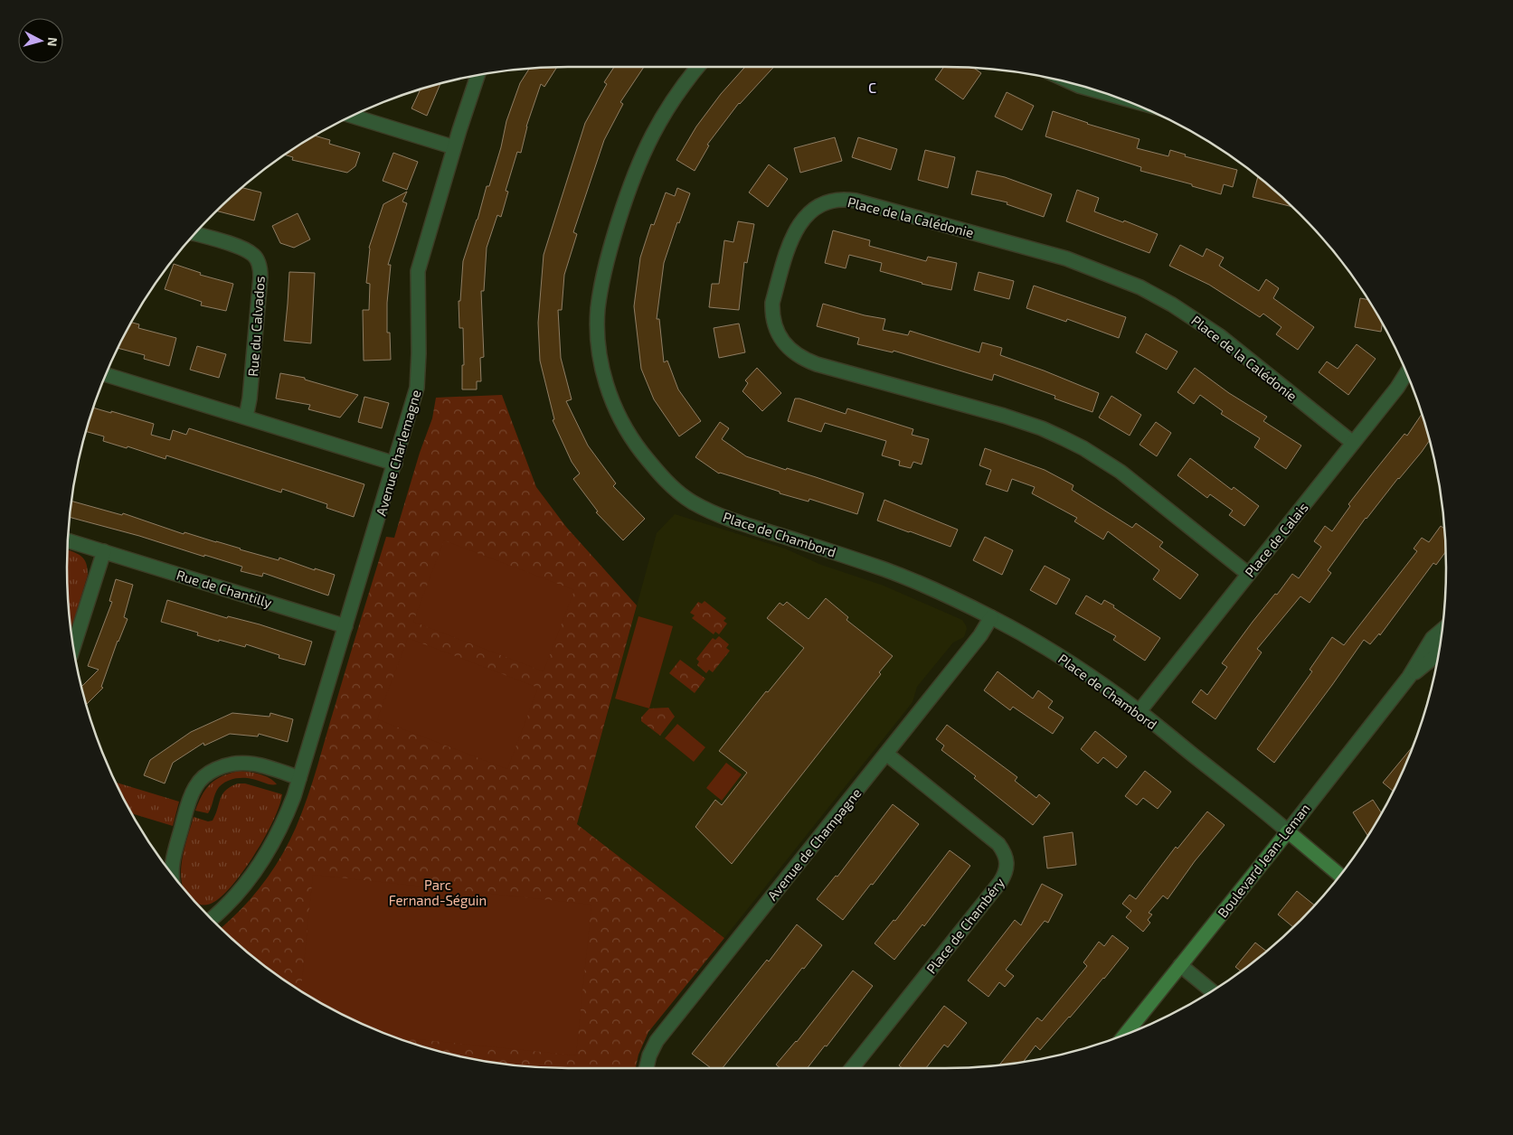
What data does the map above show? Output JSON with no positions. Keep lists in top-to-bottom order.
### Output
{
  "streets": {
    "street": [
      "Place de la Calédonie",
      "Rue du Calvados",
      "Avenue Charlemagne",
      "Place de Chambord",
      "Place de Calais",
      "Rue de Chantilly",
      "Avenue de Champagne",
      "Boulevard Jean-Leman",
      "Place de Chambéry"
    ]
  },
  "crossings": [
    ["Place de la Calédonie", "Place de Calais"],
    ["Avenue Charlemagne", "Rue de Chantilly"],
    ["Place de Chambord", "Place de Calais"],
    ["Place de Chambord", "Avenue de Champagne"],
    ["Place de Chambord", "Boulevard Jean-Leman"],
    ["Avenue de Champagne", "Place de Chambéry"]
  ],
  "districts": ["C"],
  "parks": ["Parc Fernand-Séguin"],
  "north": "right"
}
